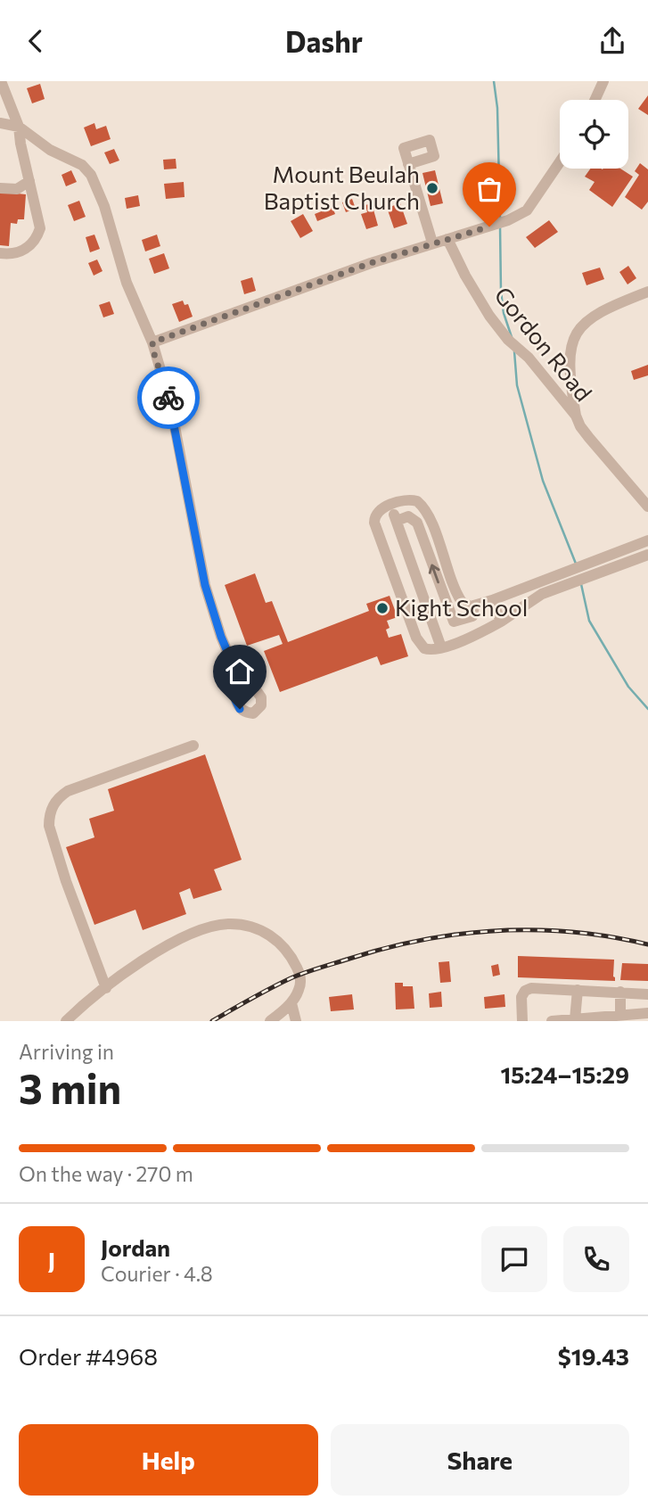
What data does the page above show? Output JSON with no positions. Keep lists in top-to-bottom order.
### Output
{
  "streets": {
    "street": ["Gordon Road"]
  },
  "places": ["Mount Beulah Baptist Church", "Kight School"],
  "page": {
    "header": "Dashr",
    "heading": ["3 min", "Arriving in", "15:24–15:29"],
    "panel": [
      "Jordan",
      "Courier · 4.8",
      "Order #4968",
      "$19.43"
    ],
    "bar": "On the way · 270 m",
    "round": "J",
    "buttons": ["Help", "Share"]
  }
}
